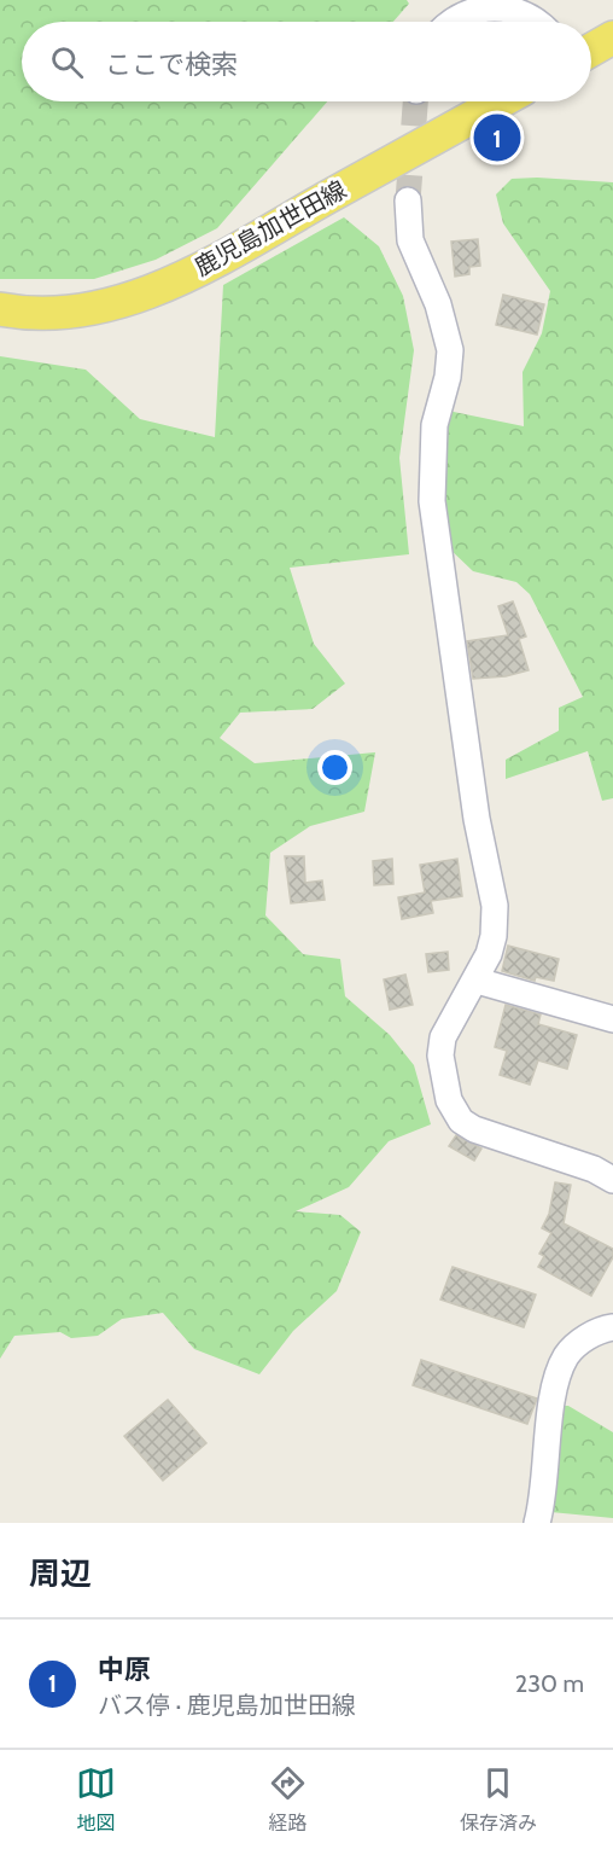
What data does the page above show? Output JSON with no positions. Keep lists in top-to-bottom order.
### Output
{
  "streets": {
    "main road": ["鹿児島加世田線"]
  },
  "page": {
    "search": "ここで検索",
    "pins": "1",
    "heading": "周辺",
    "list": [
      {
        "mark": "1",
        "name": "中原",
        "note": "バス停 · 鹿児島加世田線",
        "value": "230 m"
      }
    ],
    "nav": ["地図", "経路", "保存済み"]
  }
}
